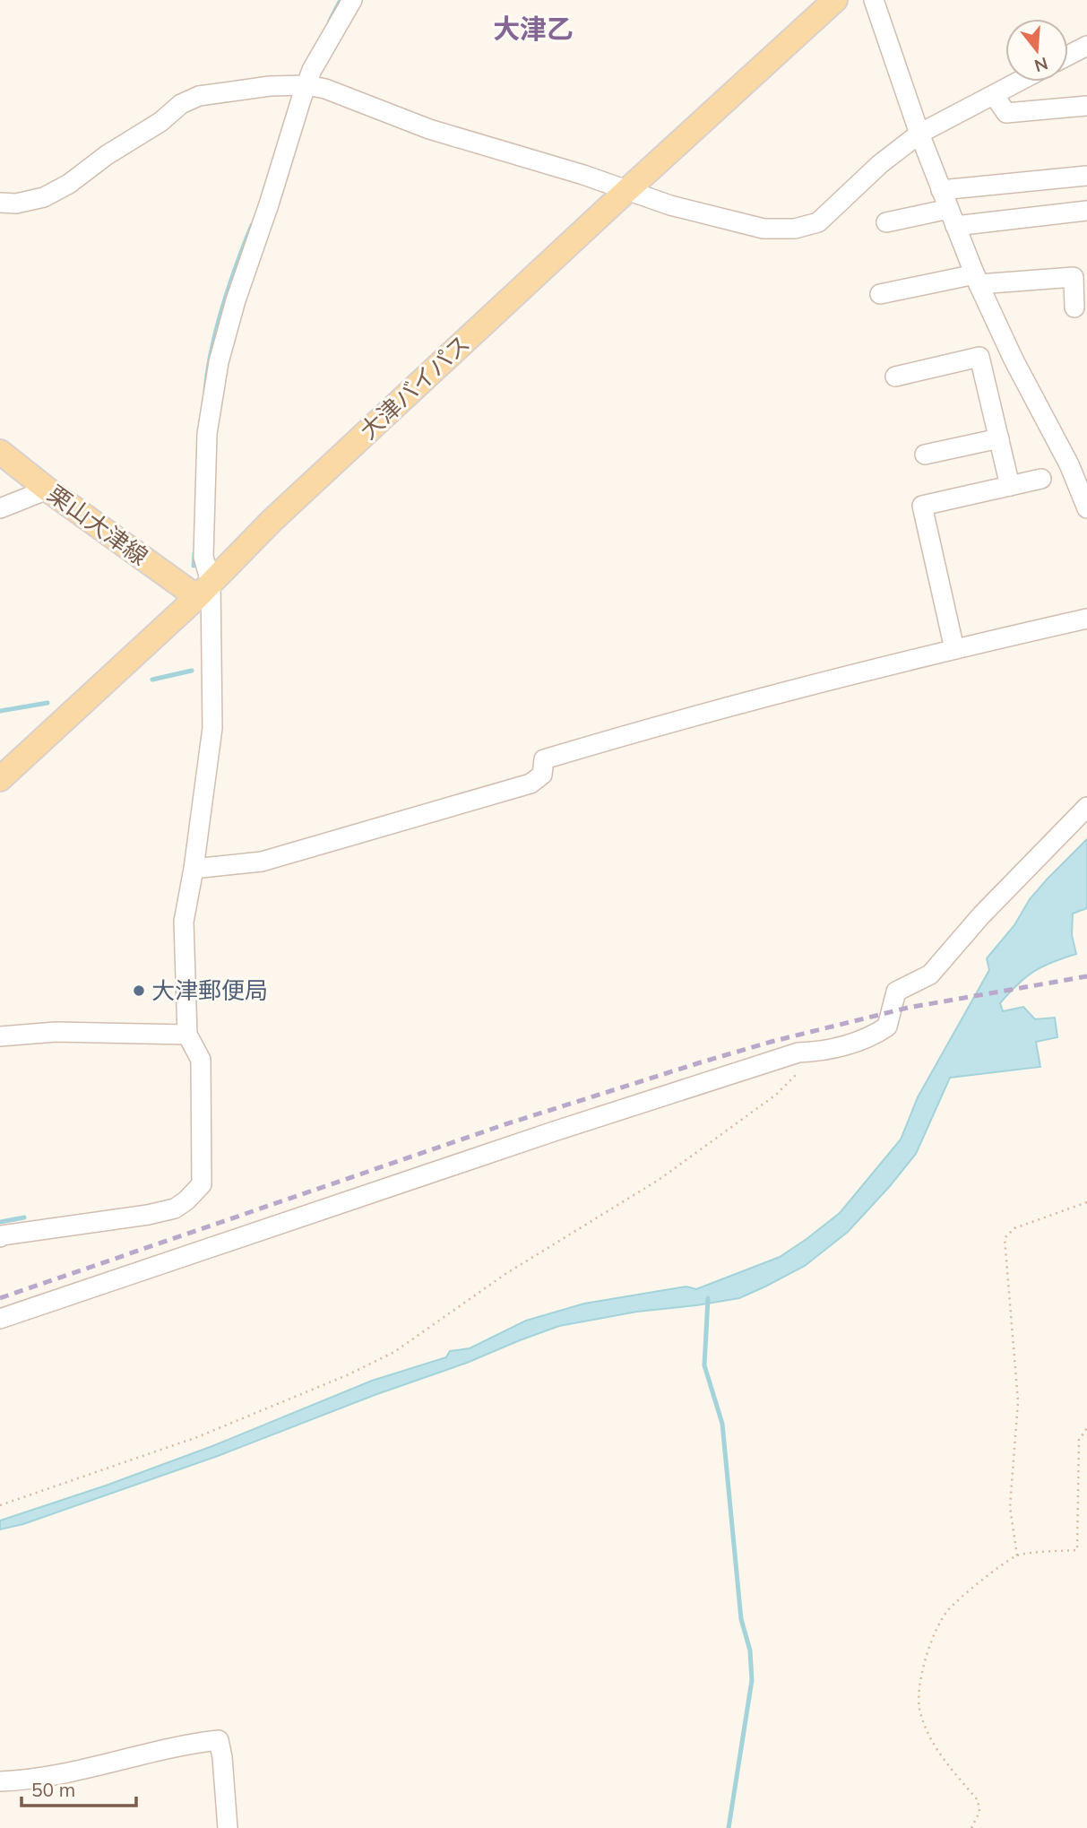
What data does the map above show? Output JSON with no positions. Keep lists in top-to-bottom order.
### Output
{
  "streets": {
    "main road": ["大津バイパス", "栗山大津線"]
  },
  "crossings": [
    ["大津バイパス", "栗山大津線"]
  ],
  "districts": ["大津乙"],
  "places": ["大津郵便局"],
  "scale_bar": "50 m",
  "north": "bottom"
}
